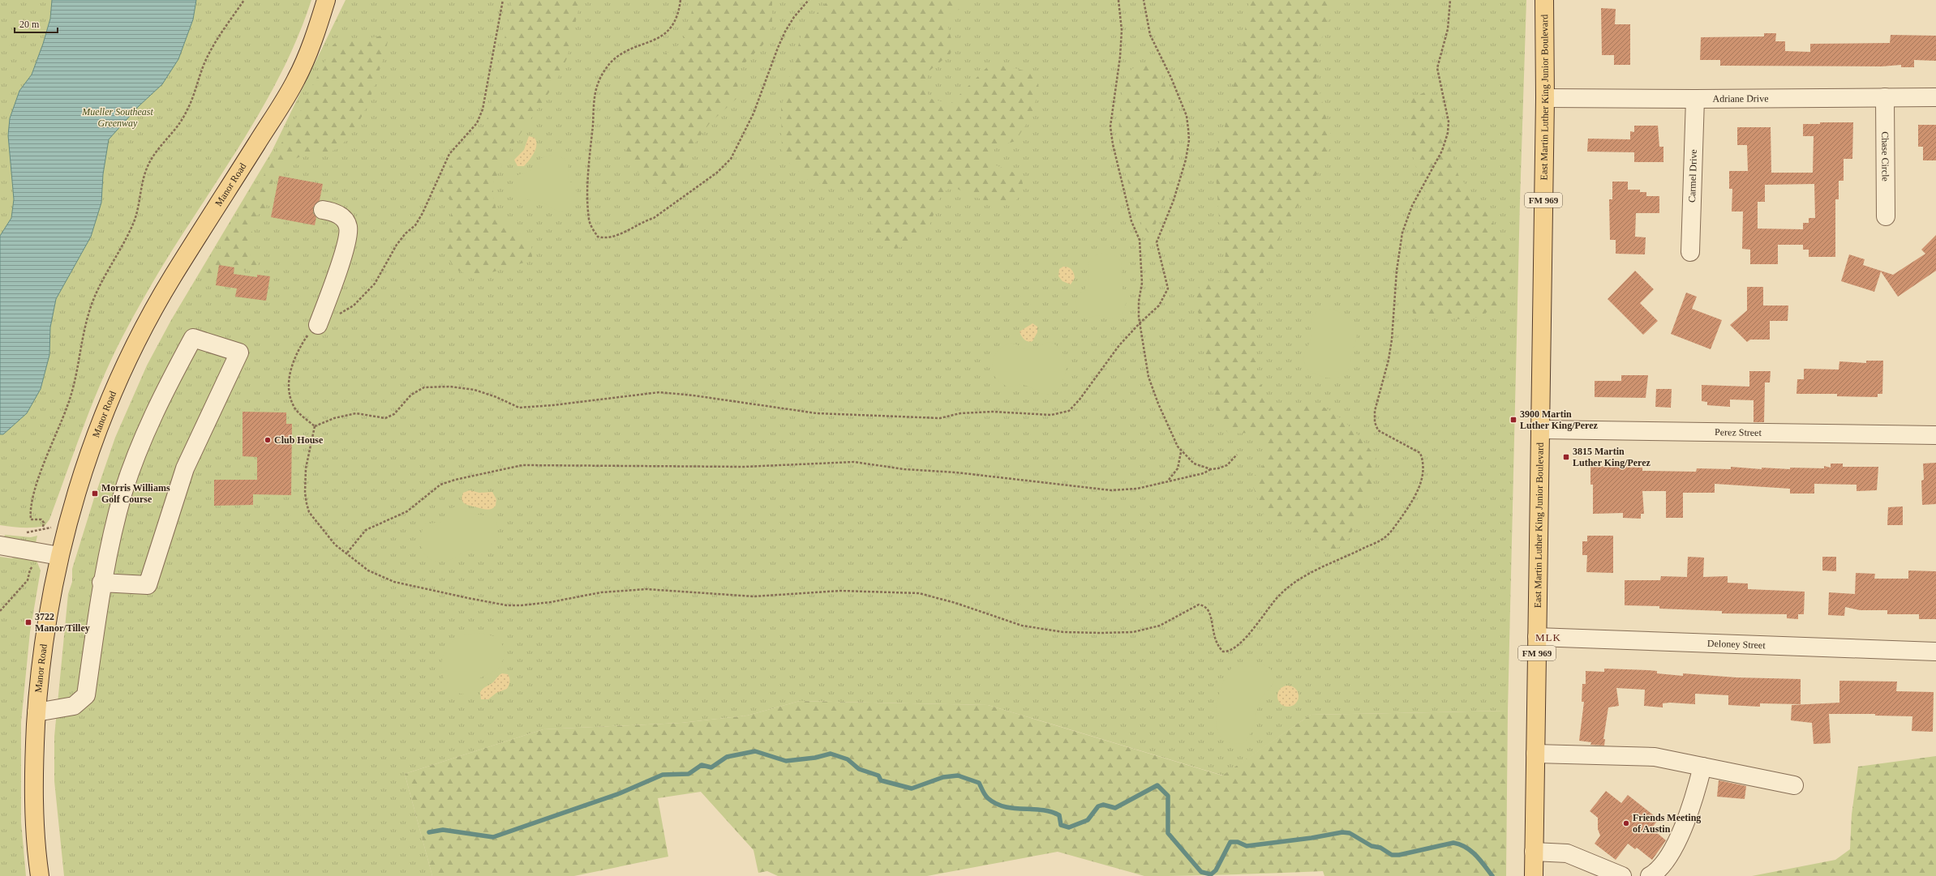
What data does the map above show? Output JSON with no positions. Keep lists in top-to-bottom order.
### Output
{
  "streets": {
    "main road": ["East Martin Luther King Junior Boulevard", "Manor Road", "FM 969"],
    "street": [
      "Adriane Drive",
      "Chase Circle",
      "Carmel Drive",
      "Perez Street",
      "Deloney Street"
    ]
  },
  "crossings": [
    ["East Martin Luther King Junior Boulevard", "Adriane Drive"],
    ["East Martin Luther King Junior Boulevard", "Perez Street"],
    ["East Martin Luther King Junior Boulevard", "Deloney Street"],
    ["Adriane Drive", "Chase Circle"],
    ["Adriane Drive", "Carmel Drive"]
  ],
  "districts": ["MLK"],
  "parks": ["Mueller Southeast Greenway"],
  "places": {
    "transit": [
      "3900 Martin Luther King/Perez",
      "3815 Martin Luther King/Perez",
      "Morris Williams Golf Course",
      "3722 Manor/Tilley"
    ],
    "other": ["Club House", "Friends Meeting of Austin"]
  },
  "scale_bar": "20 m"
}
